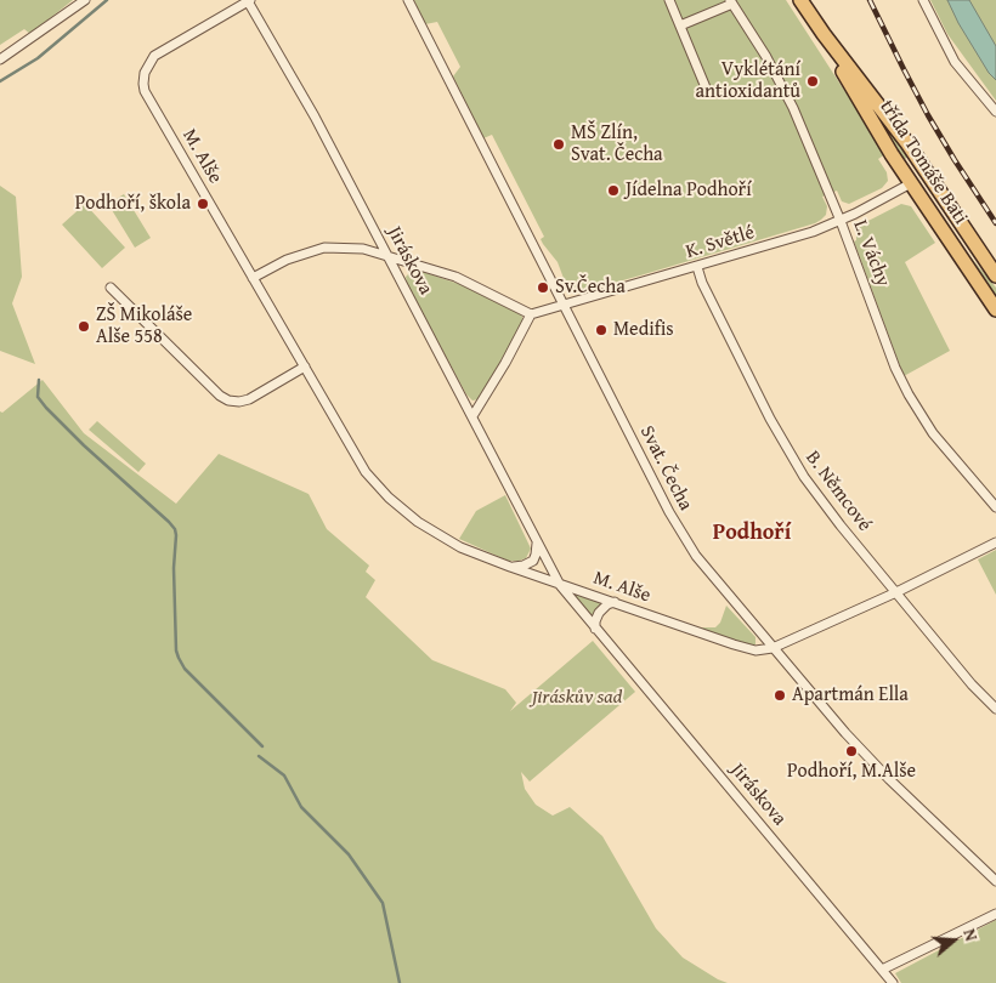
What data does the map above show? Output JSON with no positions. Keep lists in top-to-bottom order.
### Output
{
  "streets": {
    "main road": ["třída Tomáše Bati"],
    "street": [
      "M. Alše",
      "K. Světlé",
      "L. Váchy",
      "Jiráskova",
      "Svat. Čecha",
      "B. Němcové"
    ]
  },
  "crossings": [
    ["M. Alše", "Jiráskova"],
    ["M. Alše", "Svat. Čecha"],
    ["M. Alše", "B. Němcové"],
    ["třída Tomáše Bati", "K. Světlé"],
    ["K. Světlé", "L. Váchy"],
    ["K. Světlé", "Svat. Čecha"],
    ["K. Světlé", "B. Němcové"]
  ],
  "districts": ["Podhoří"],
  "parks": ["Jiráskův sad"],
  "places": [
    "Vyklétání antioxidantů",
    "MŠ Zlín, Svat. Čecha",
    "Jídelna Podhoří",
    "Podhoří, škola",
    "Sv.Čecha",
    "ZŠ Mikoláše Alše 558",
    "Medifis",
    "Apartmán Ella",
    "Podhoří, M.Alše"
  ],
  "north": "right"
}
